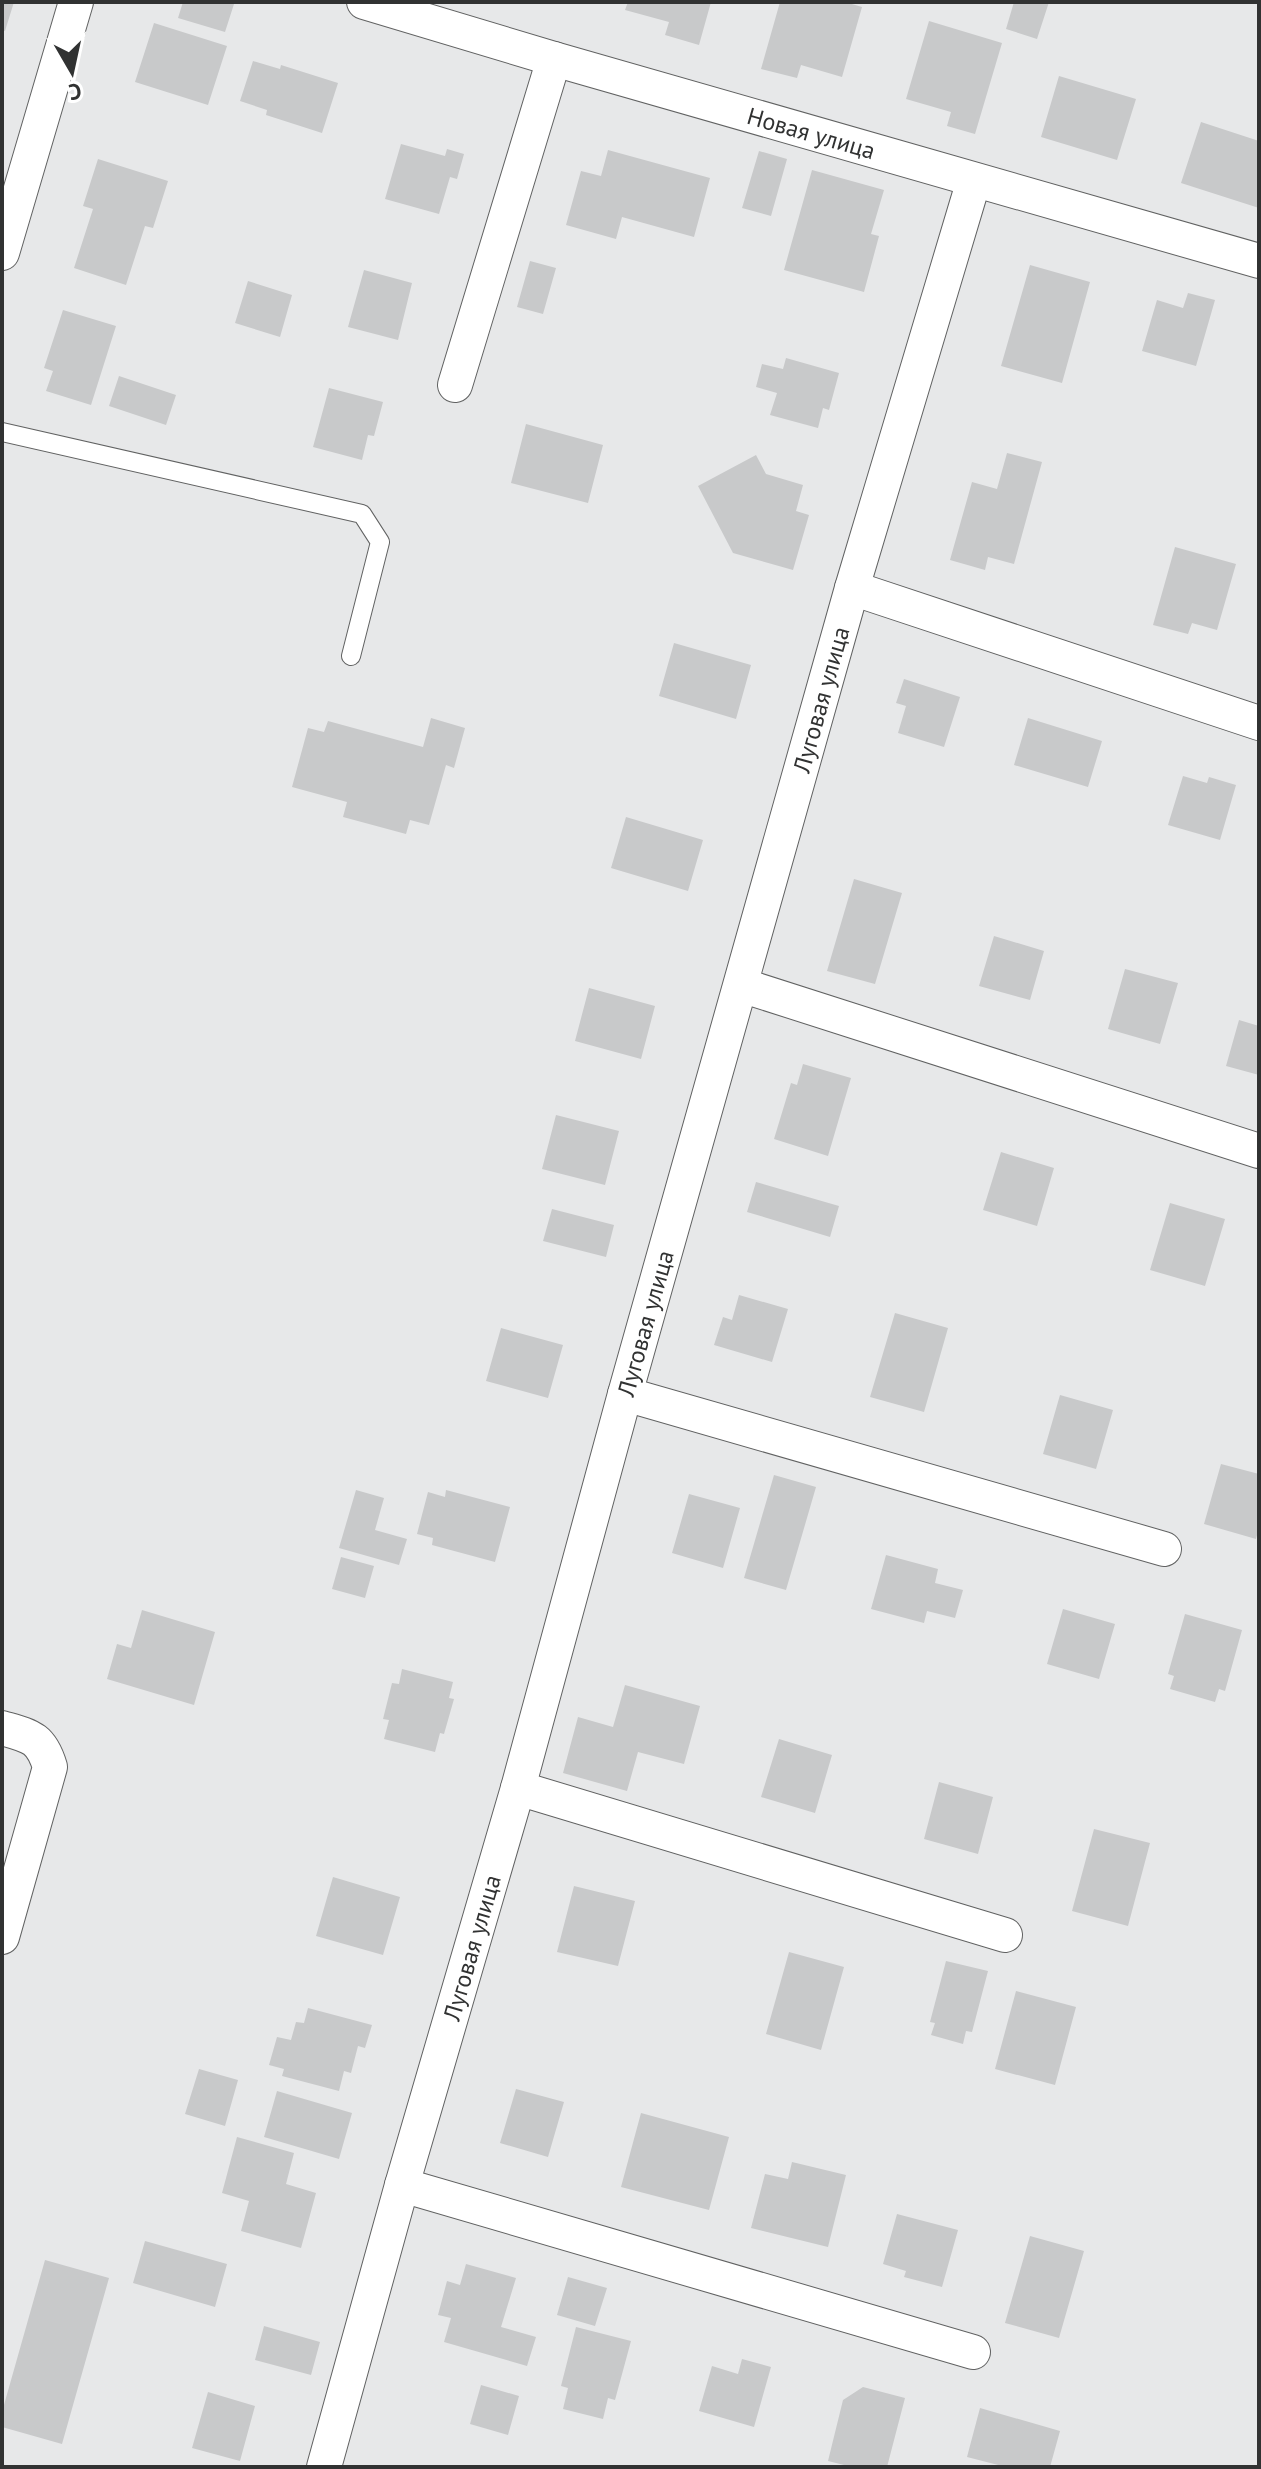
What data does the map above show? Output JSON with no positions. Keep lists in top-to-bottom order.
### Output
{
  "streets": {
    "street": ["Новая улица", "Луговая улица"]
  },
  "crossings": [
    ["Новая улица", "Луговая улица"]
  ],
  "north": "bottom"
}
